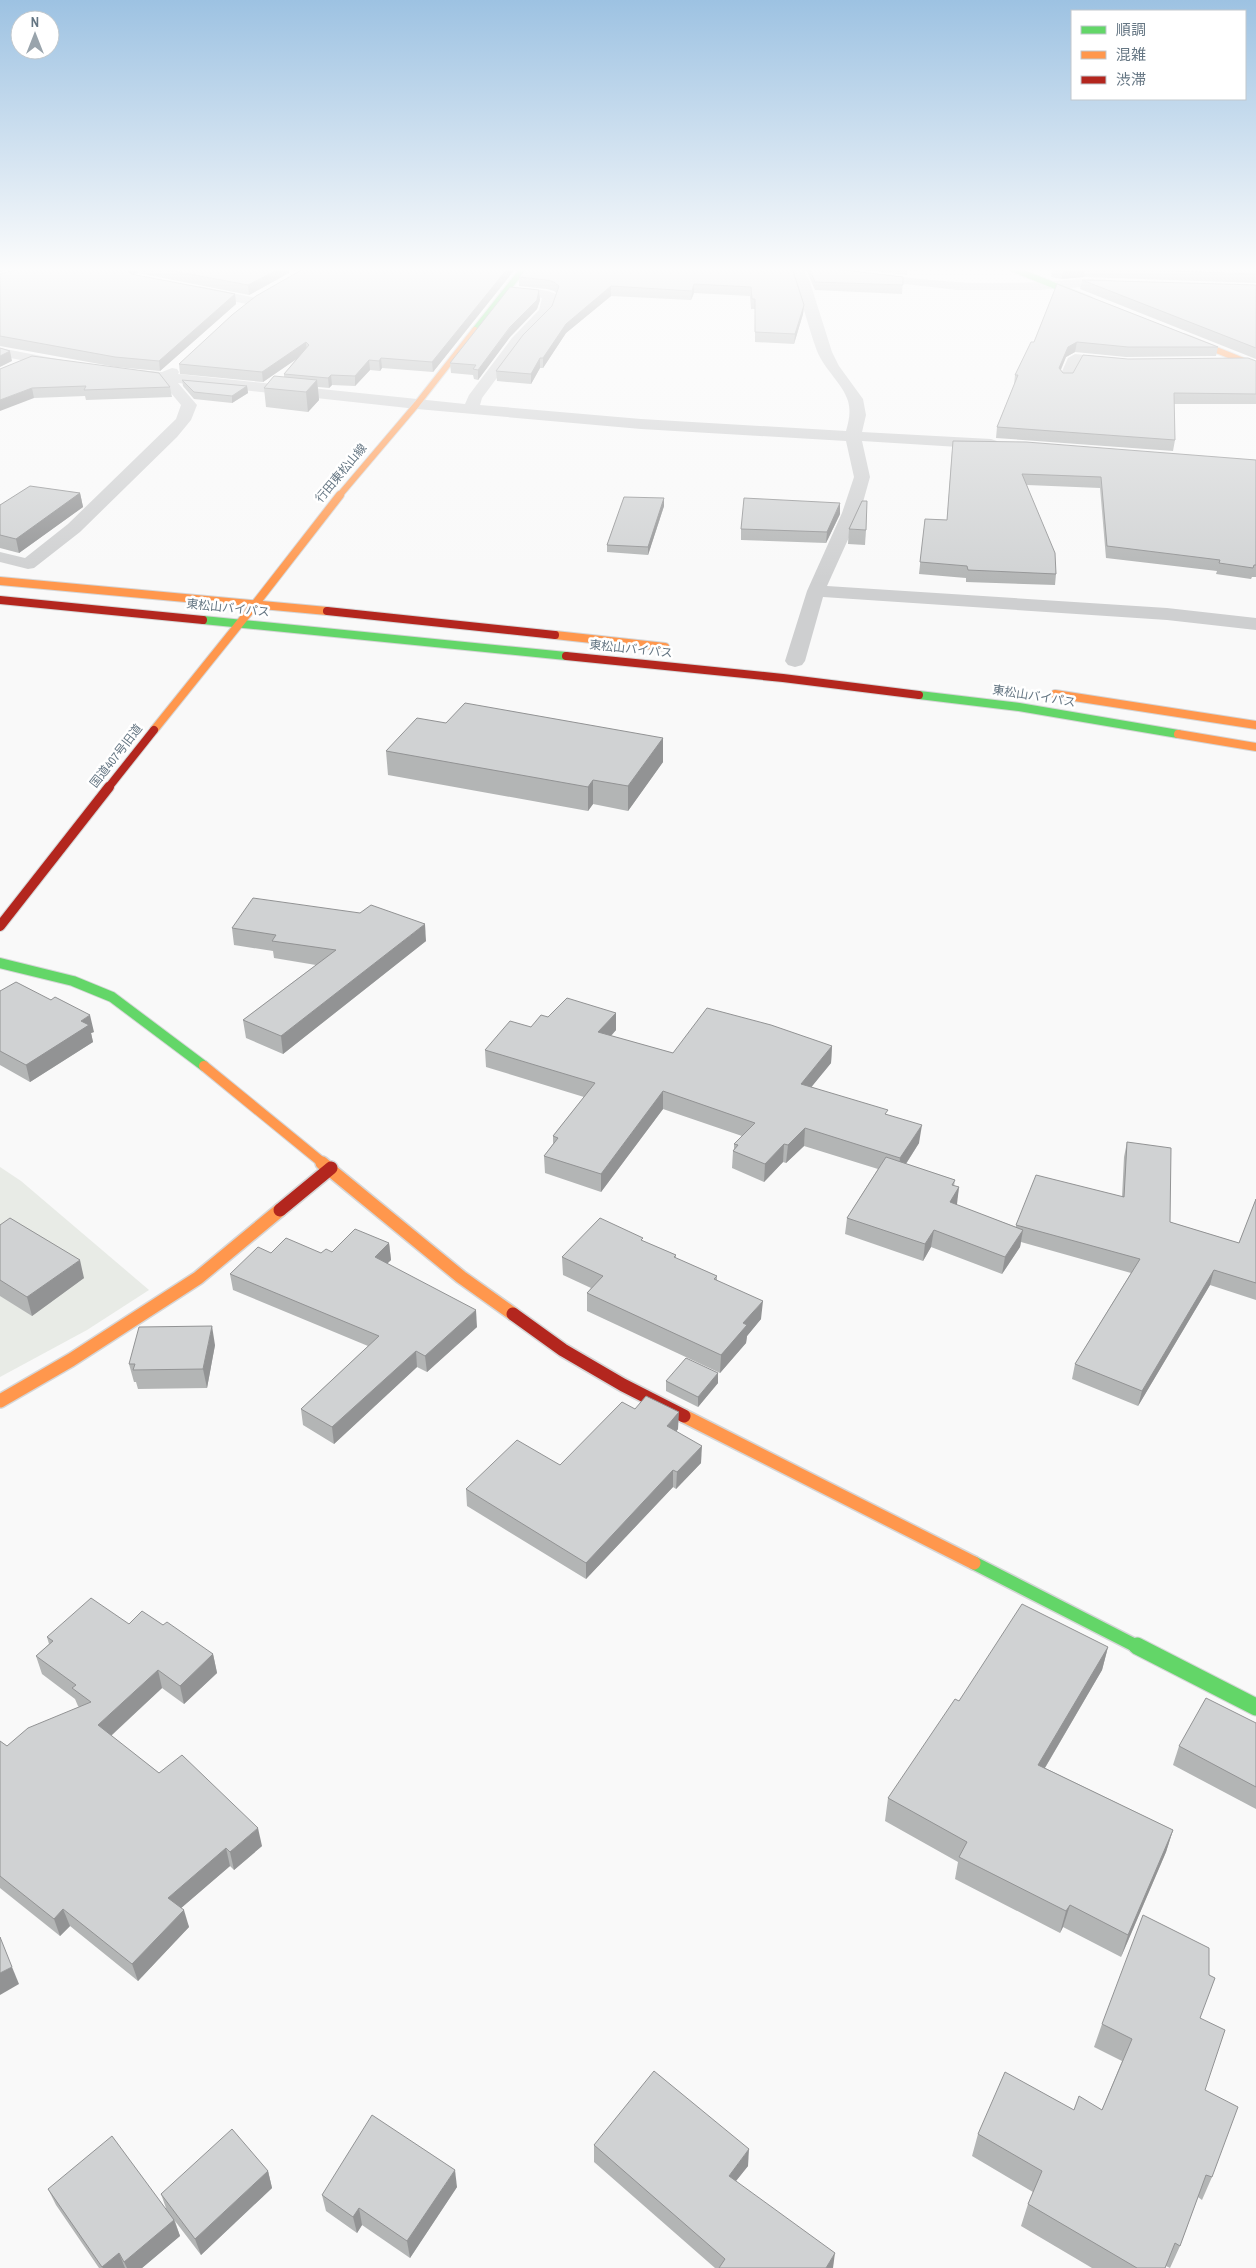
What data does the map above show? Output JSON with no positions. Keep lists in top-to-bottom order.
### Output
{
  "streets": {
    "main road": ["行田東松山線", "東松山バイパス", "国道407号旧道"]
  },
  "crossings": [
    ["行田東松山線", "東松山バイパス"],
    ["行田東松山線", "国道407号旧道"],
    ["東松山バイパス", "国道407号旧道"]
  ],
  "legend": ["順調", "混雑", "渋滞"],
  "north": "top"
}
